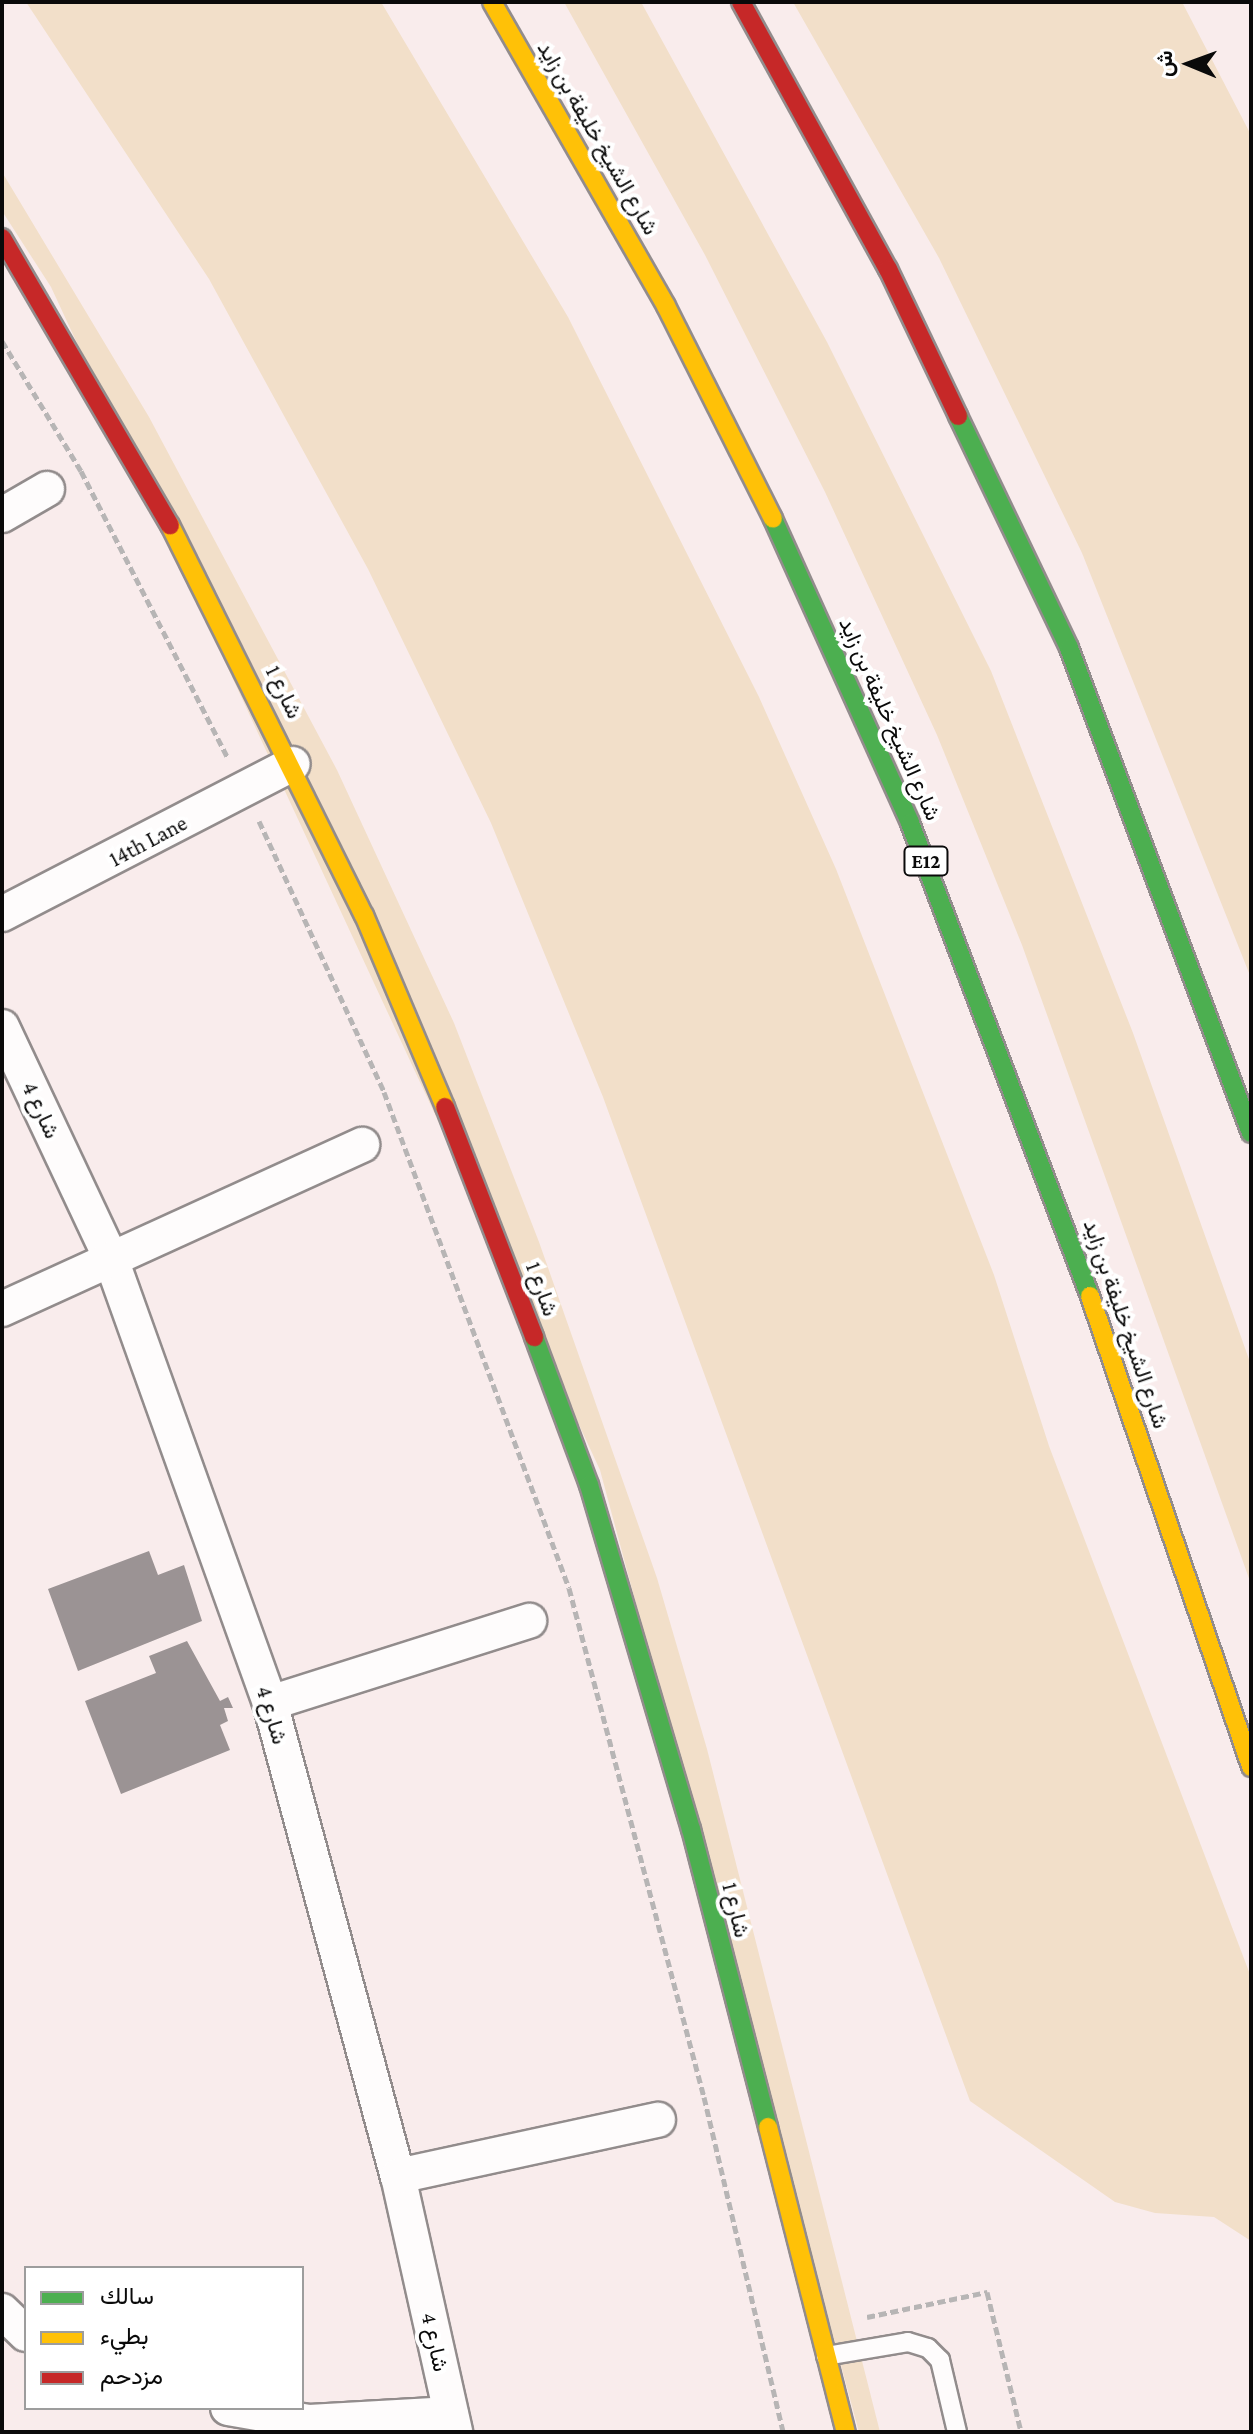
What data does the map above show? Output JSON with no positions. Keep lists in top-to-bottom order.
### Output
{
  "streets": {
    "main road": ["شارع الشيخ خليفة بن زايد", "شارع 1", "E12"],
    "street": ["14th Lane", "شارع 4"]
  },
  "crossings": [
    ["شارع 1", "14th Lane"]
  ],
  "legend": ["سالك", "بطيء", "مزدحم"],
  "north": "left"
}
